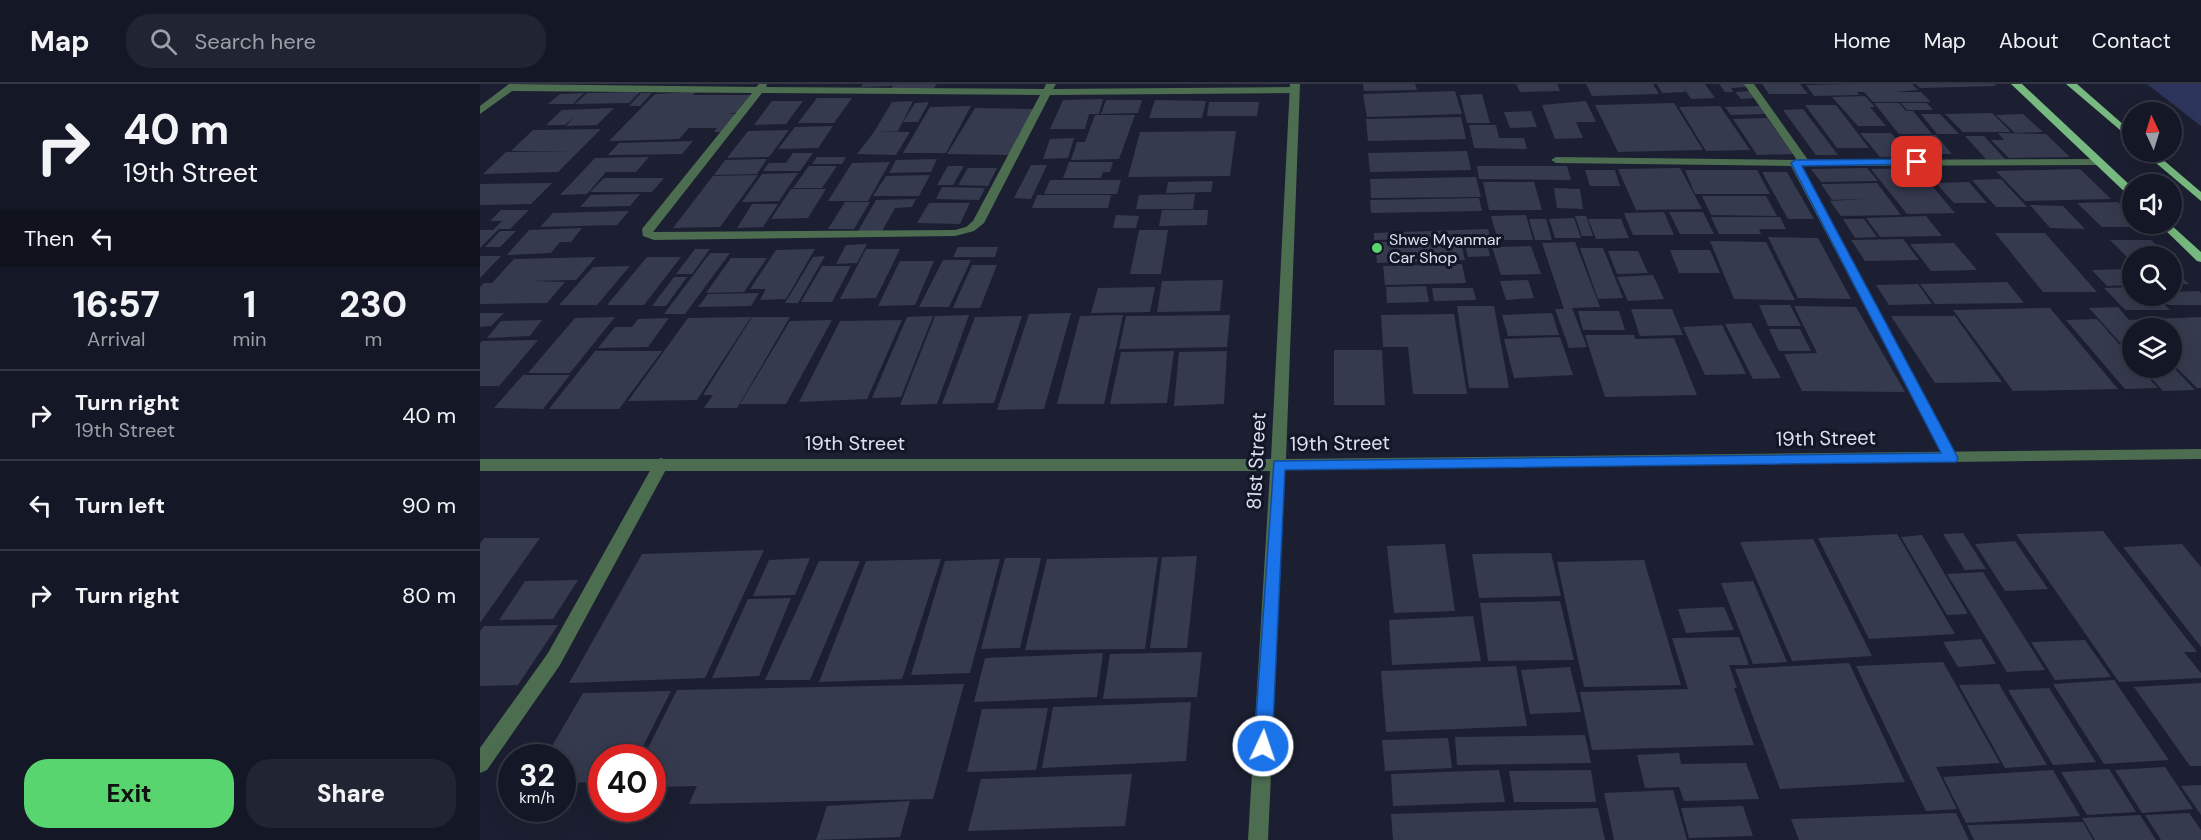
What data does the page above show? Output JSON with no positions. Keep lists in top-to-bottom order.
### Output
{
  "streets": {
    "street": ["19th Street", "81st Street"]
  },
  "crossings": [
    ["19th Street", "81st Street"]
  ],
  "places": ["Shwe Myanmar Car Shop"],
  "north": "top",
  "page": {
    "header": "Map",
    "search": "Search here",
    "nav": [
      "Home",
      "Map",
      "About",
      "Contact"
    ],
    "turn": ["40 m", "19th Street"],
    "then": "Then",
    "eta": [
      "16:57",
      "Arrival",
      "1",
      "min",
      "230",
      "m"
    ],
    "list": [
      {
        "name": "Turn right",
        "note": "19th Street",
        "value": "40 m"
      },
      {
        "name": "Turn left",
        "value": "90 m"
      },
      {
        "name": "Turn right",
        "value": "80 m"
      }
    ],
    "speed": "32 km/h",
    "limit": "40",
    "buttons": ["Exit", "Share"]
  }
}
